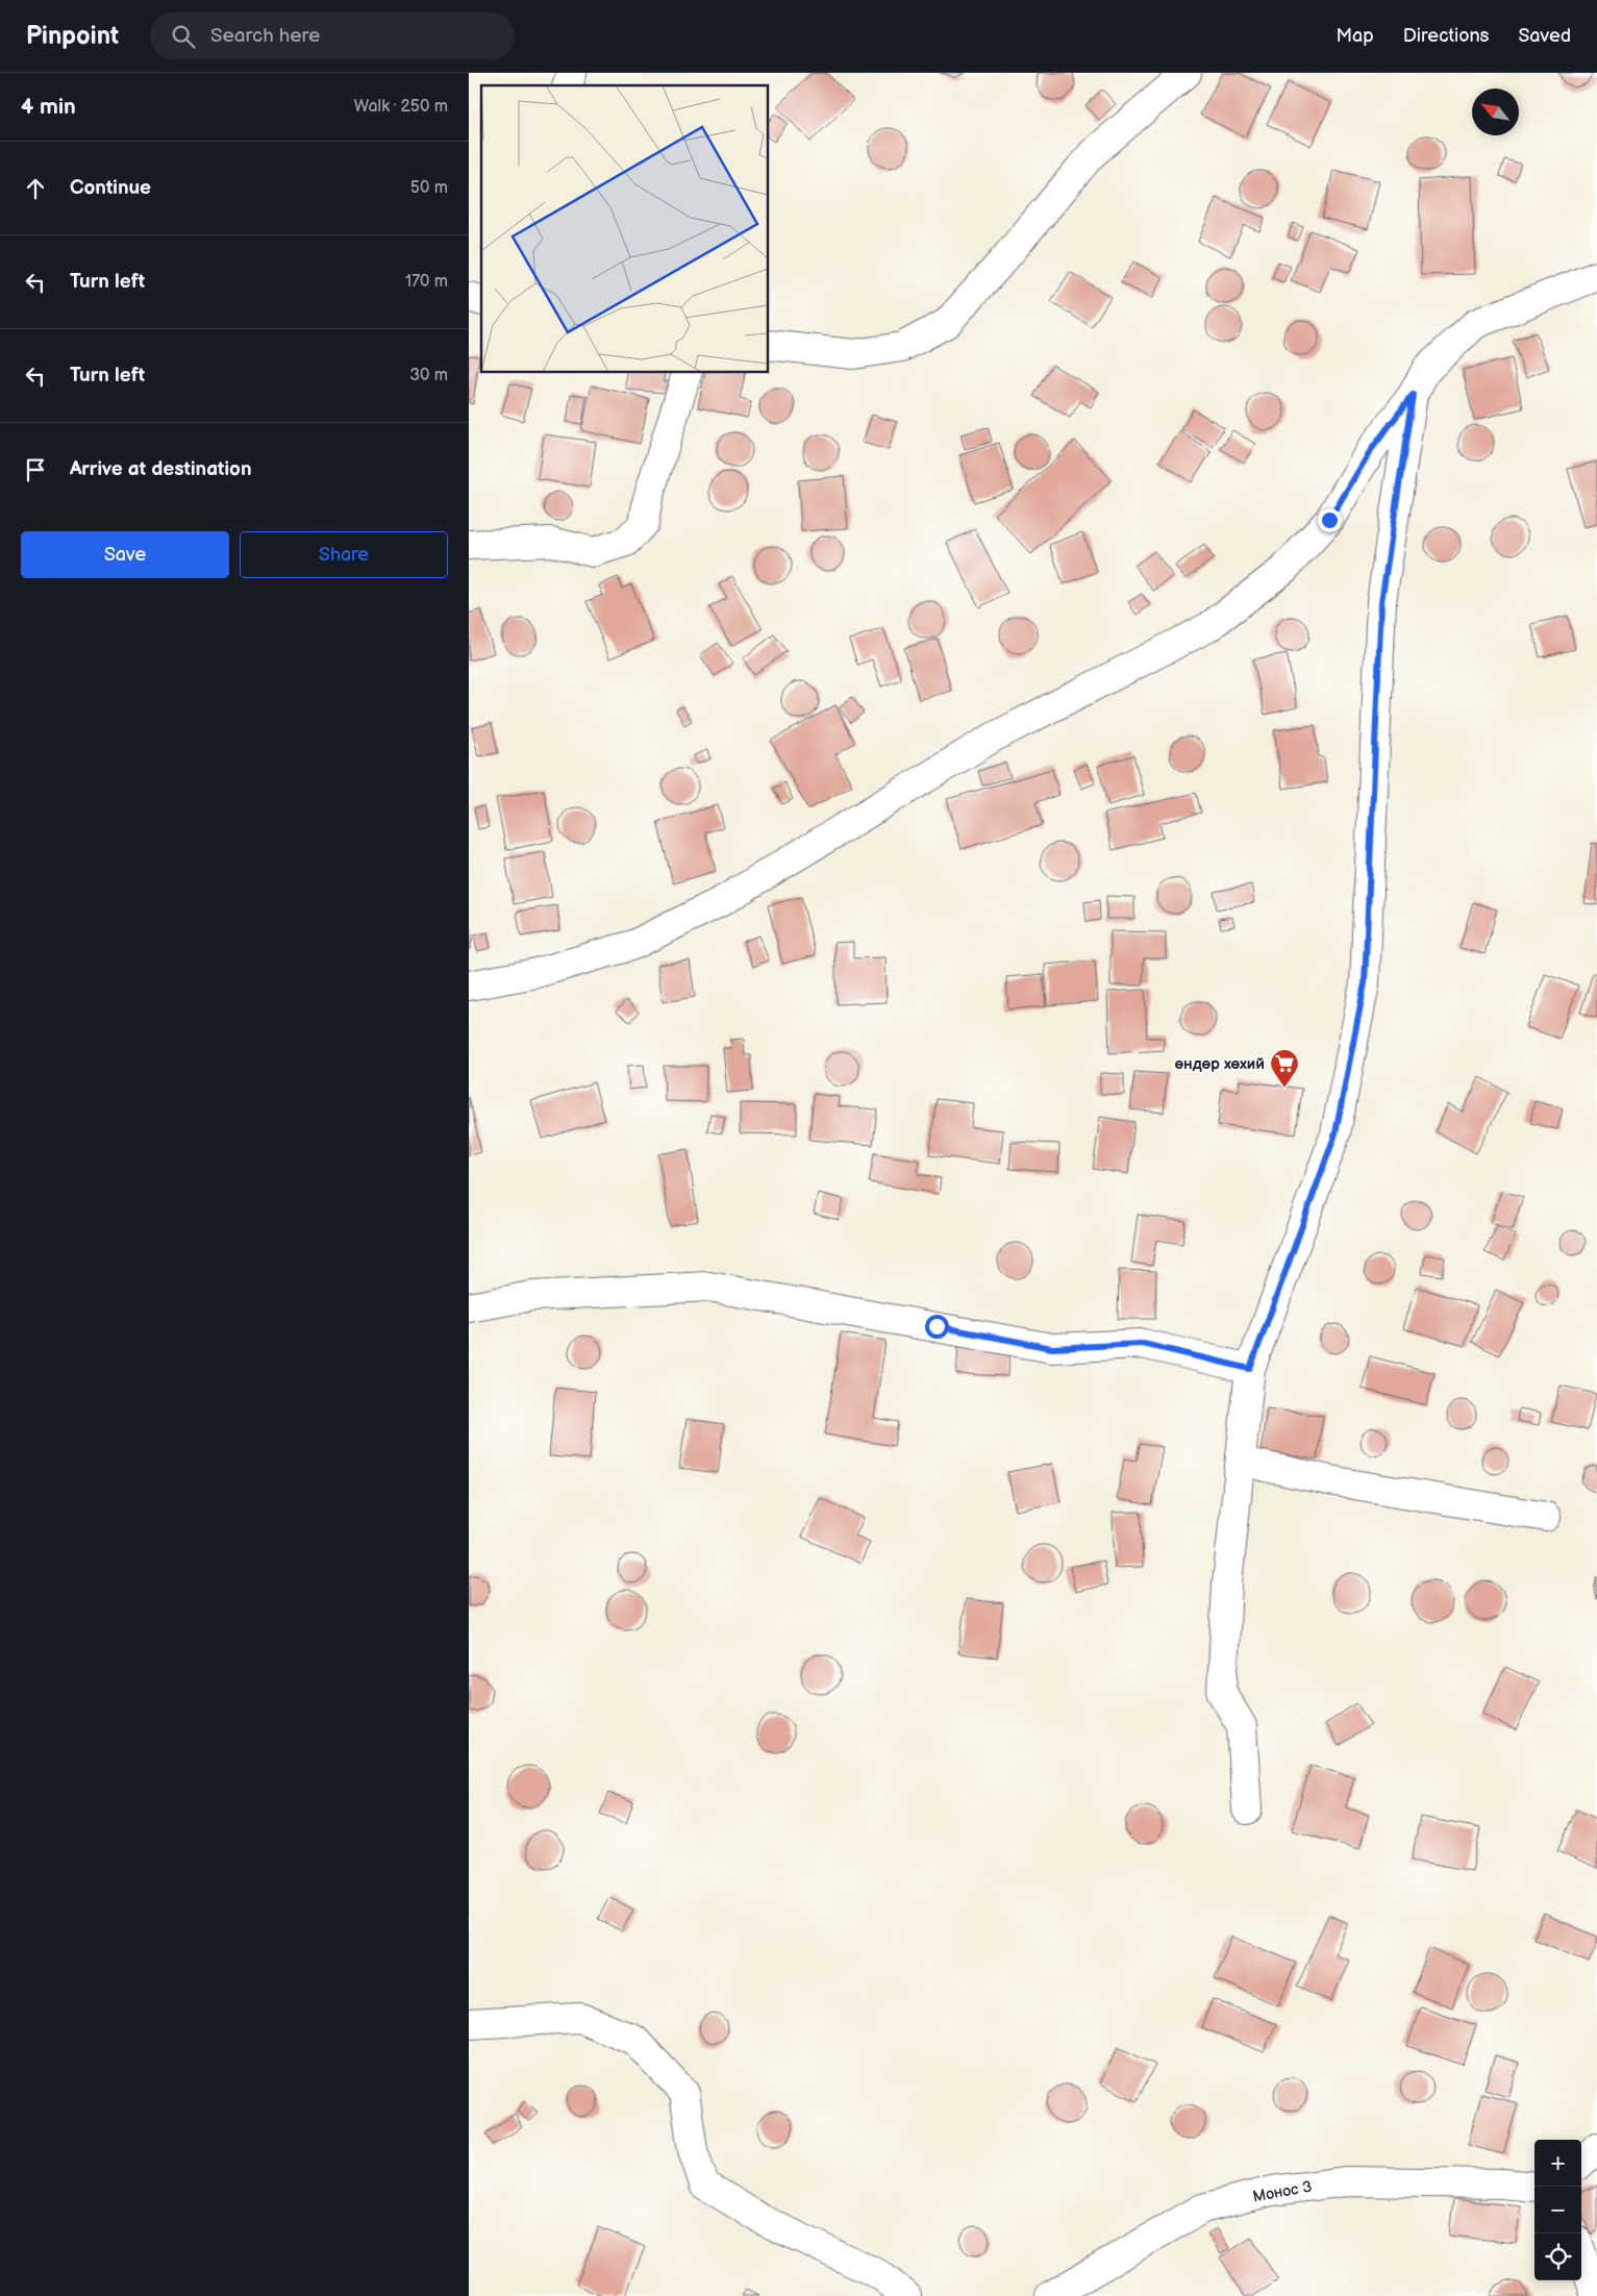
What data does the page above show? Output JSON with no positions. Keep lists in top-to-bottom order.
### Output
{
  "streets": {
    "street": ["Монос 3"]
  },
  "places": {
    "supermarket": ["өндөр хөхий"]
  },
  "north": "top left",
  "page": {
    "header": "Pinpoint",
    "search": "Search here",
    "nav": ["Map", "Directions", "Saved"],
    "heading": ["4 min", "Walk · 250 m"],
    "list": [
      ["Continue", "50 m"],
      ["Turn left", "170 m"],
      ["Turn left", "30 m"],
      "Arrive at destination"
    ],
    "buttons": ["Save", "Share"],
    "map_buttons": ["+", "−"]
  }
}
